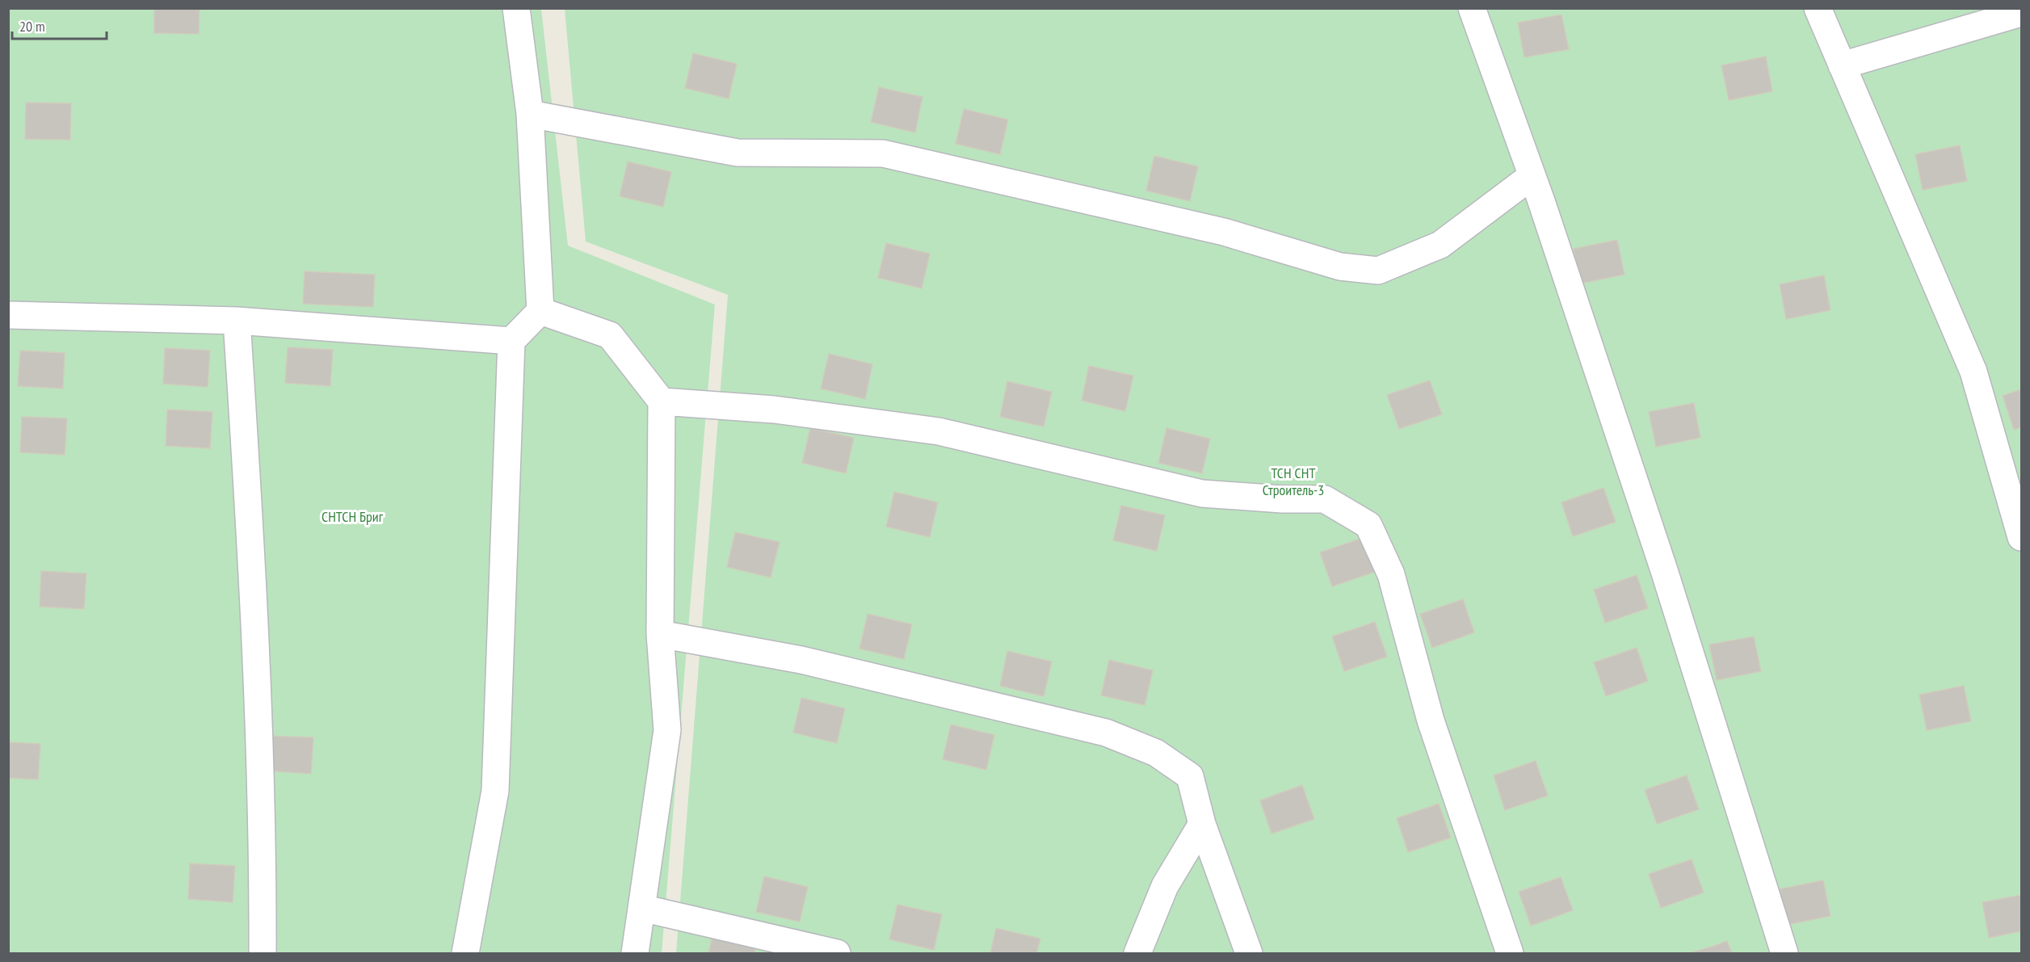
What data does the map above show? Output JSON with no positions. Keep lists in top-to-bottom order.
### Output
{
  "parks": ["ТСН СНТ Строитель-3", "СНТСН Бриг"],
  "scale_bar": "20 m"
}
